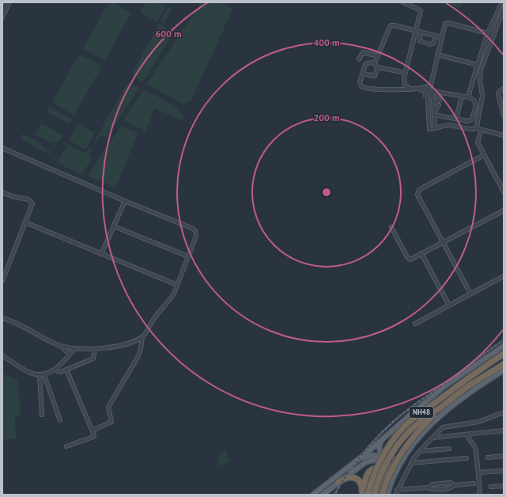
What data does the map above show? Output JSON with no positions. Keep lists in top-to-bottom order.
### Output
{
  "streets": {
    "highway": ["NH48"]
  },
  "rings": ["600 m", "400 m", "200 m"]
}
